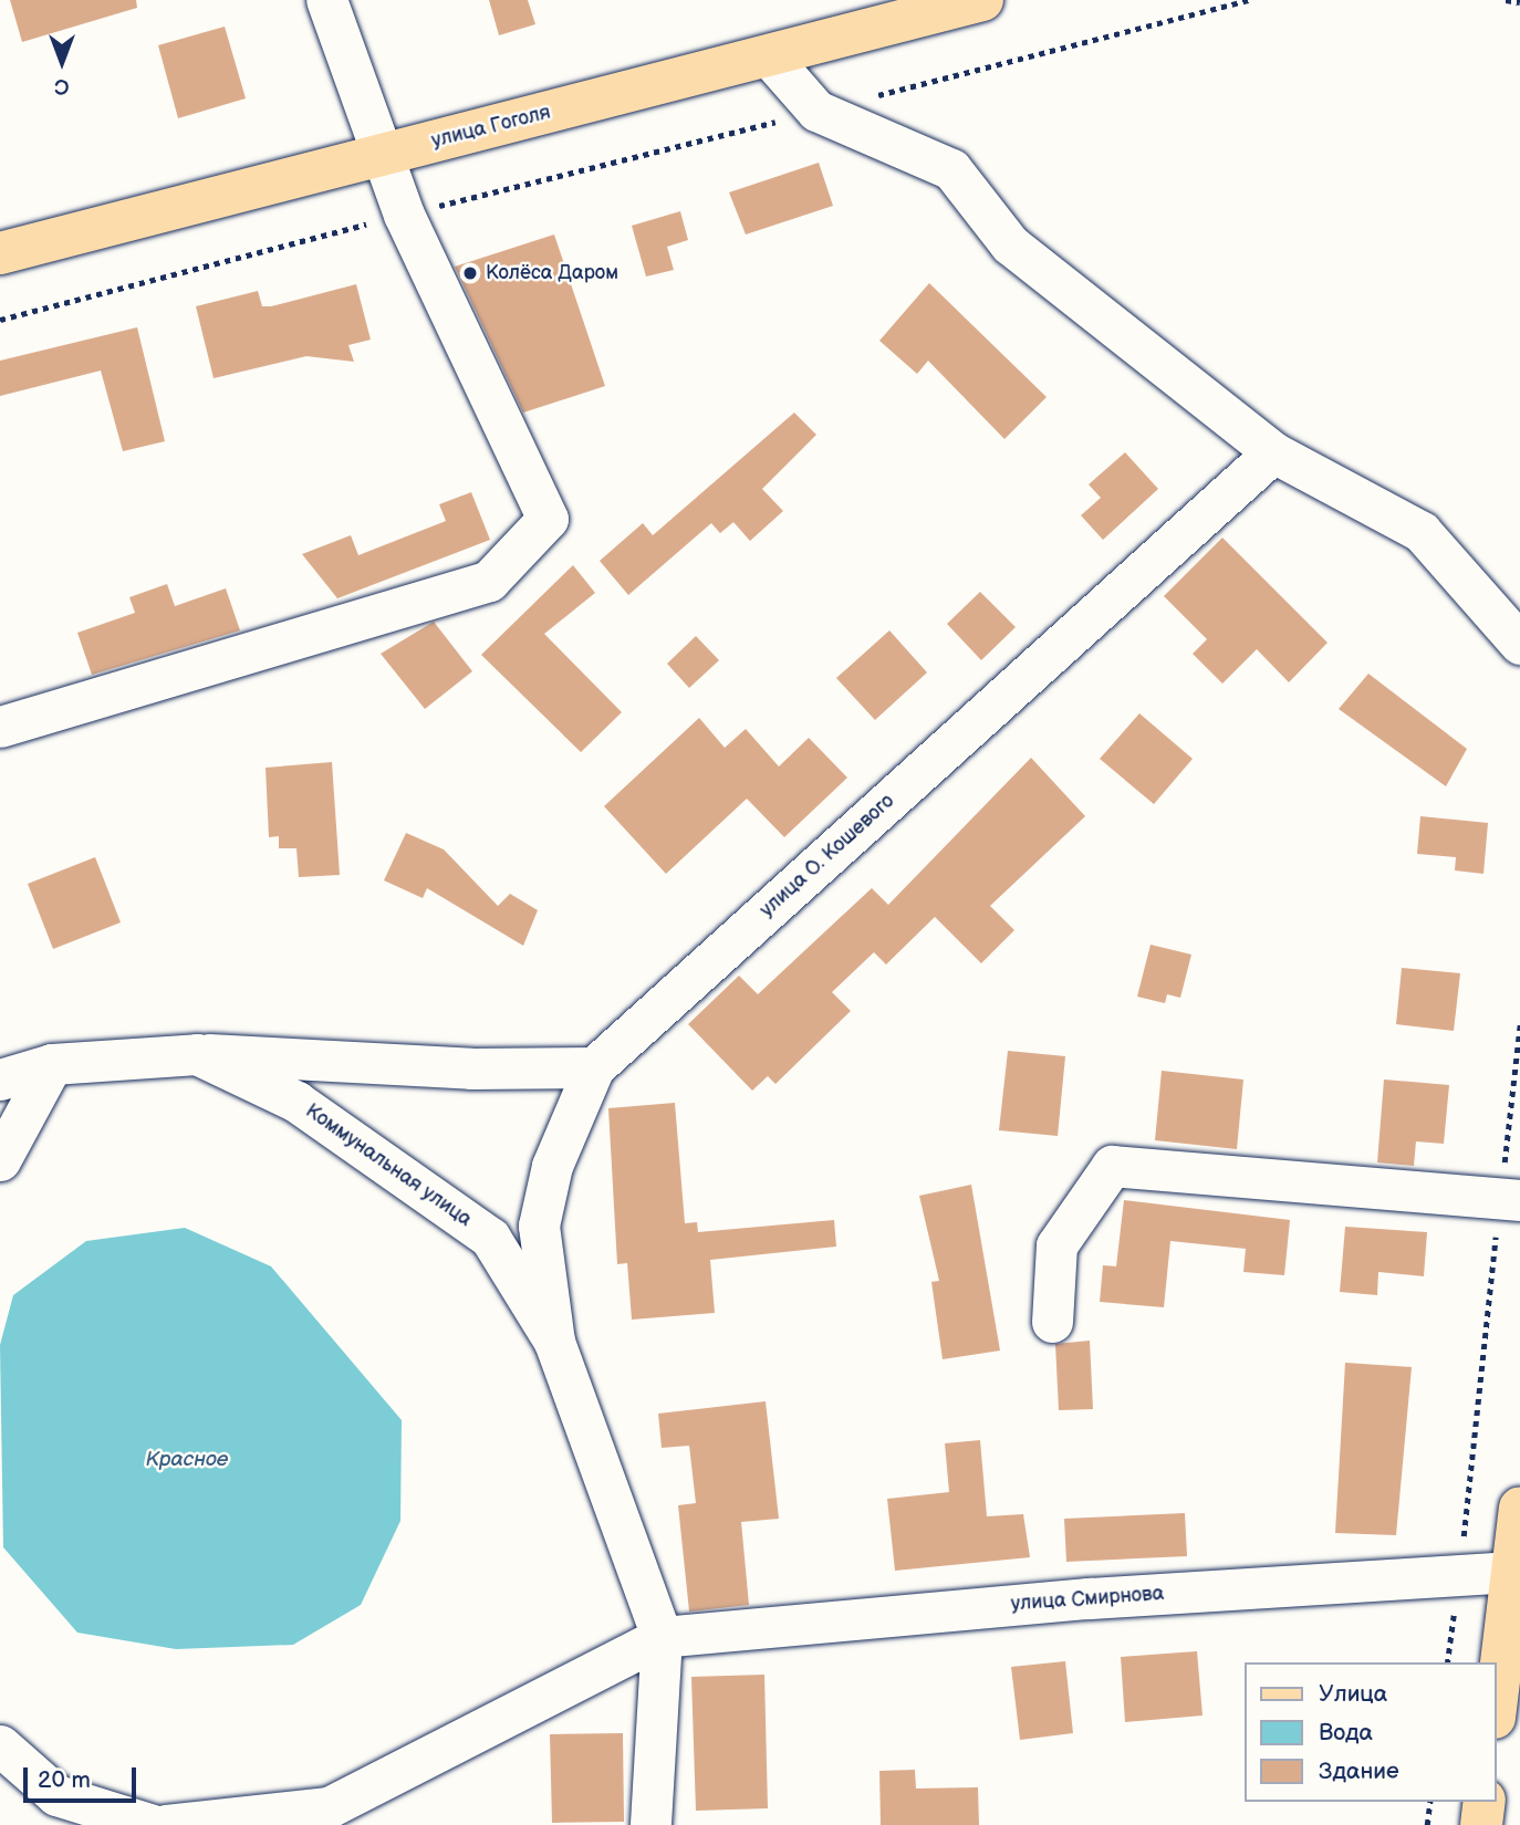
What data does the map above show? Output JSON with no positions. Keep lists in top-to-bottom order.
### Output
{
  "streets": {
    "main road": ["улица Гоголя"],
    "street": ["улица О. Кошевого", "Коммунальная улица", "улица Смирнова"]
  },
  "crossings": [
    ["улица О. Кошевого", "Коммунальная улица"],
    ["Коммунальная улица", "улица Смирнова"]
  ],
  "water": ["Красное"],
  "places": ["Колёса Даром"],
  "legend": ["Улица", "Вода", "Здание"],
  "scale_bar": "20 m",
  "north": "bottom"
}
